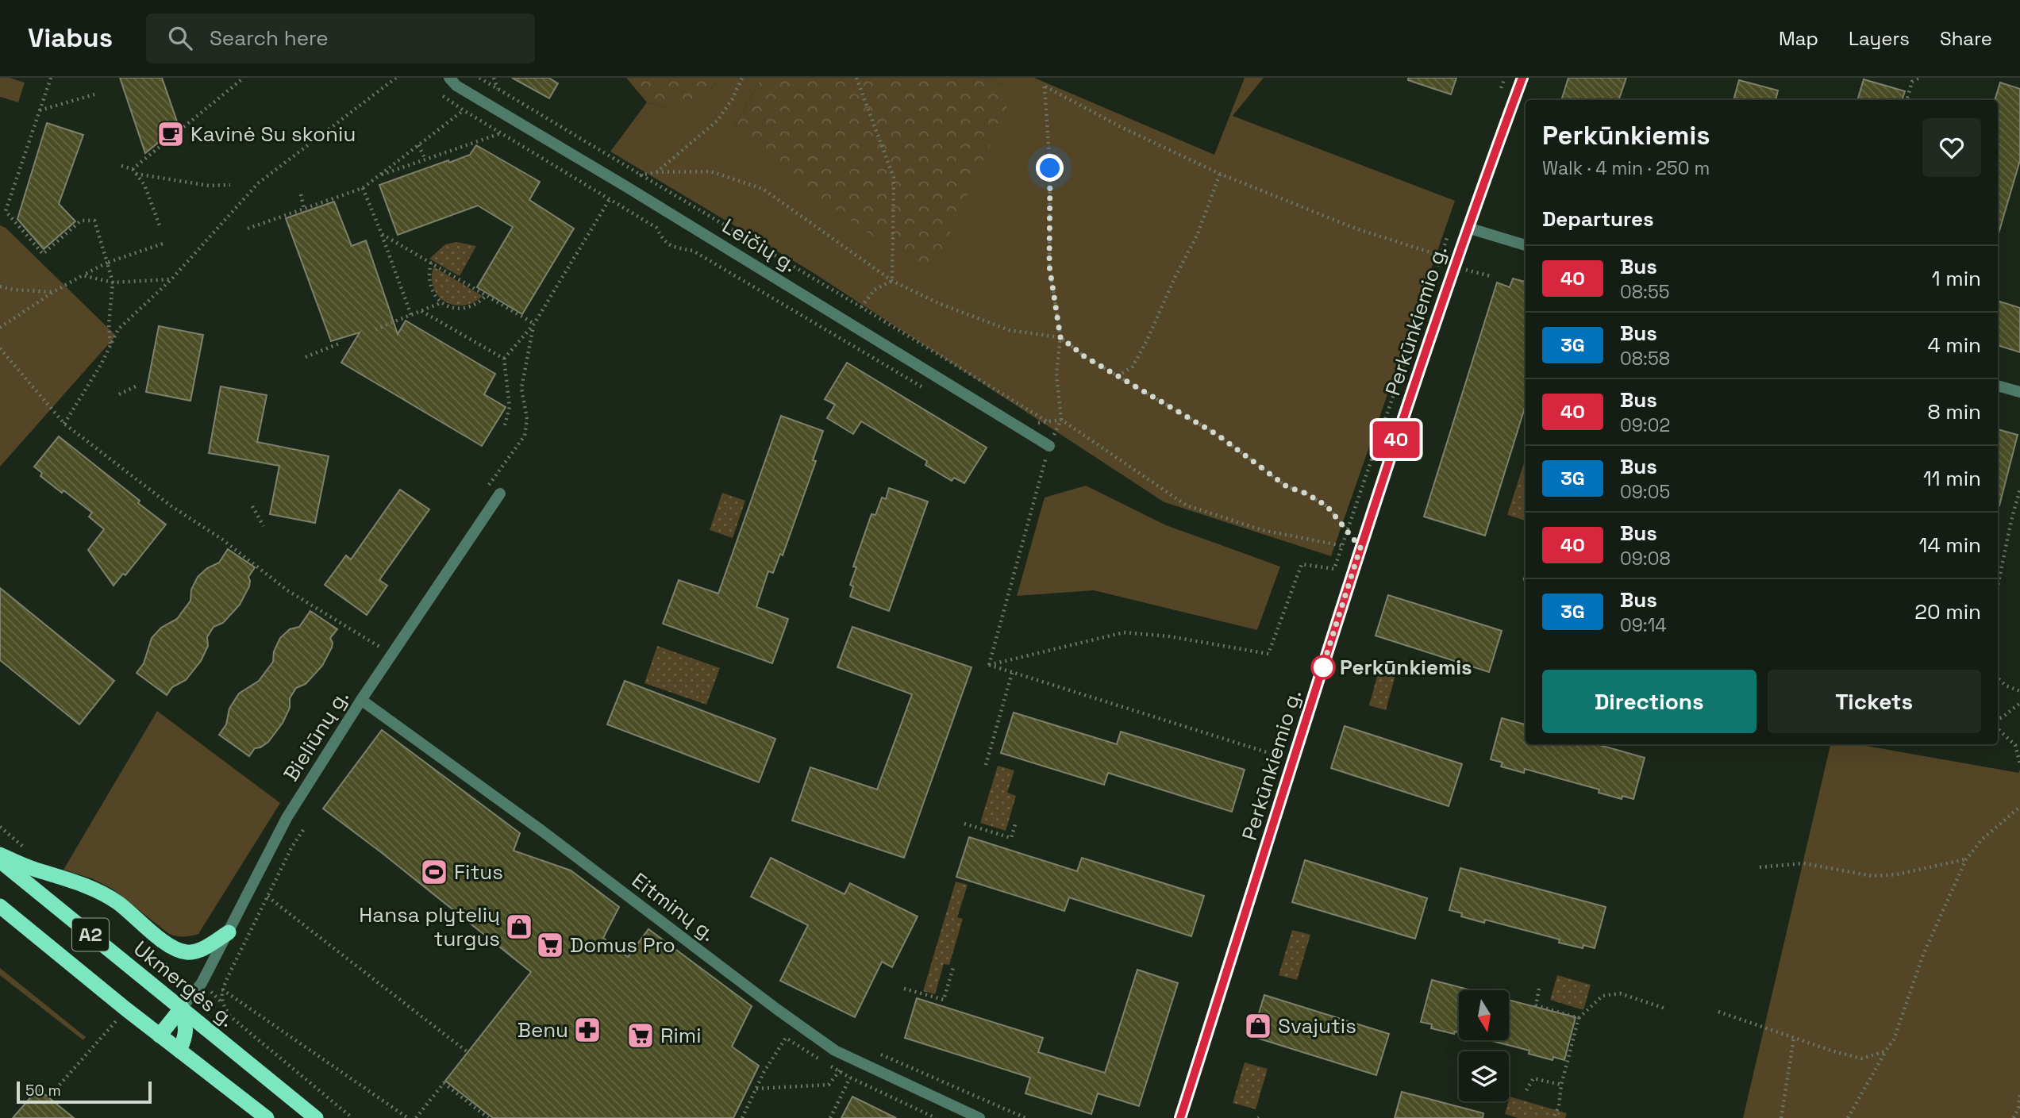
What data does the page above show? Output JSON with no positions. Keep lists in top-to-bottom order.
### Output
{
  "streets": {
    "highway": ["A2", "Ukmergės g."],
    "street": [
      "Leičių g.",
      "Perkūnkiemio g.",
      "Bieliūnų g.",
      "Eitminų g."
    ]
  },
  "crossings": [
    ["Bieliūnų g.", "Eitminų g."],
    ["Bieliūnų g.", "Ukmergės g."]
  ],
  "places": {
    "cafe": ["Kavinė Su skoniu"],
    "other": ["Perkūnkiemis"],
    "sports": ["Fitus"],
    "shop": ["Hansa plytelių turgus", "Svajutis"],
    "supermarket": ["Domus Pro", "Rimi"],
    "pharmacy": ["Benu"]
  },
  "lines": ["bus line 40"],
  "scale_bar": "50 m",
  "north": "bottom",
  "page": {
    "header": "Viabus",
    "search": "Search here",
    "nav": ["Map", "Layers", "Share"],
    "on_map": "40",
    "heading": [
      ["Perkūnkiemis", "Walk · 4 min · 250 m"],
      "Departures"
    ],
    "list": [
      {
        "mark": "40",
        "name": "Bus",
        "note": "08:55",
        "value": "1 min"
      },
      {
        "mark": "3G",
        "name": "Bus",
        "note": "08:58",
        "value": "4 min"
      },
      {
        "mark": "40",
        "name": "Bus",
        "note": "09:02",
        "value": "8 min"
      },
      {
        "mark": "3G",
        "name": "Bus",
        "note": "09:05",
        "value": "11 min"
      },
      {
        "mark": "40",
        "name": "Bus",
        "note": "09:08",
        "value": "14 min"
      },
      {
        "mark": "3G",
        "name": "Bus",
        "note": "09:14",
        "value": "20 min"
      }
    ],
    "buttons": ["Directions", "Tickets"],
    "scale": "50 m"
  }
}
